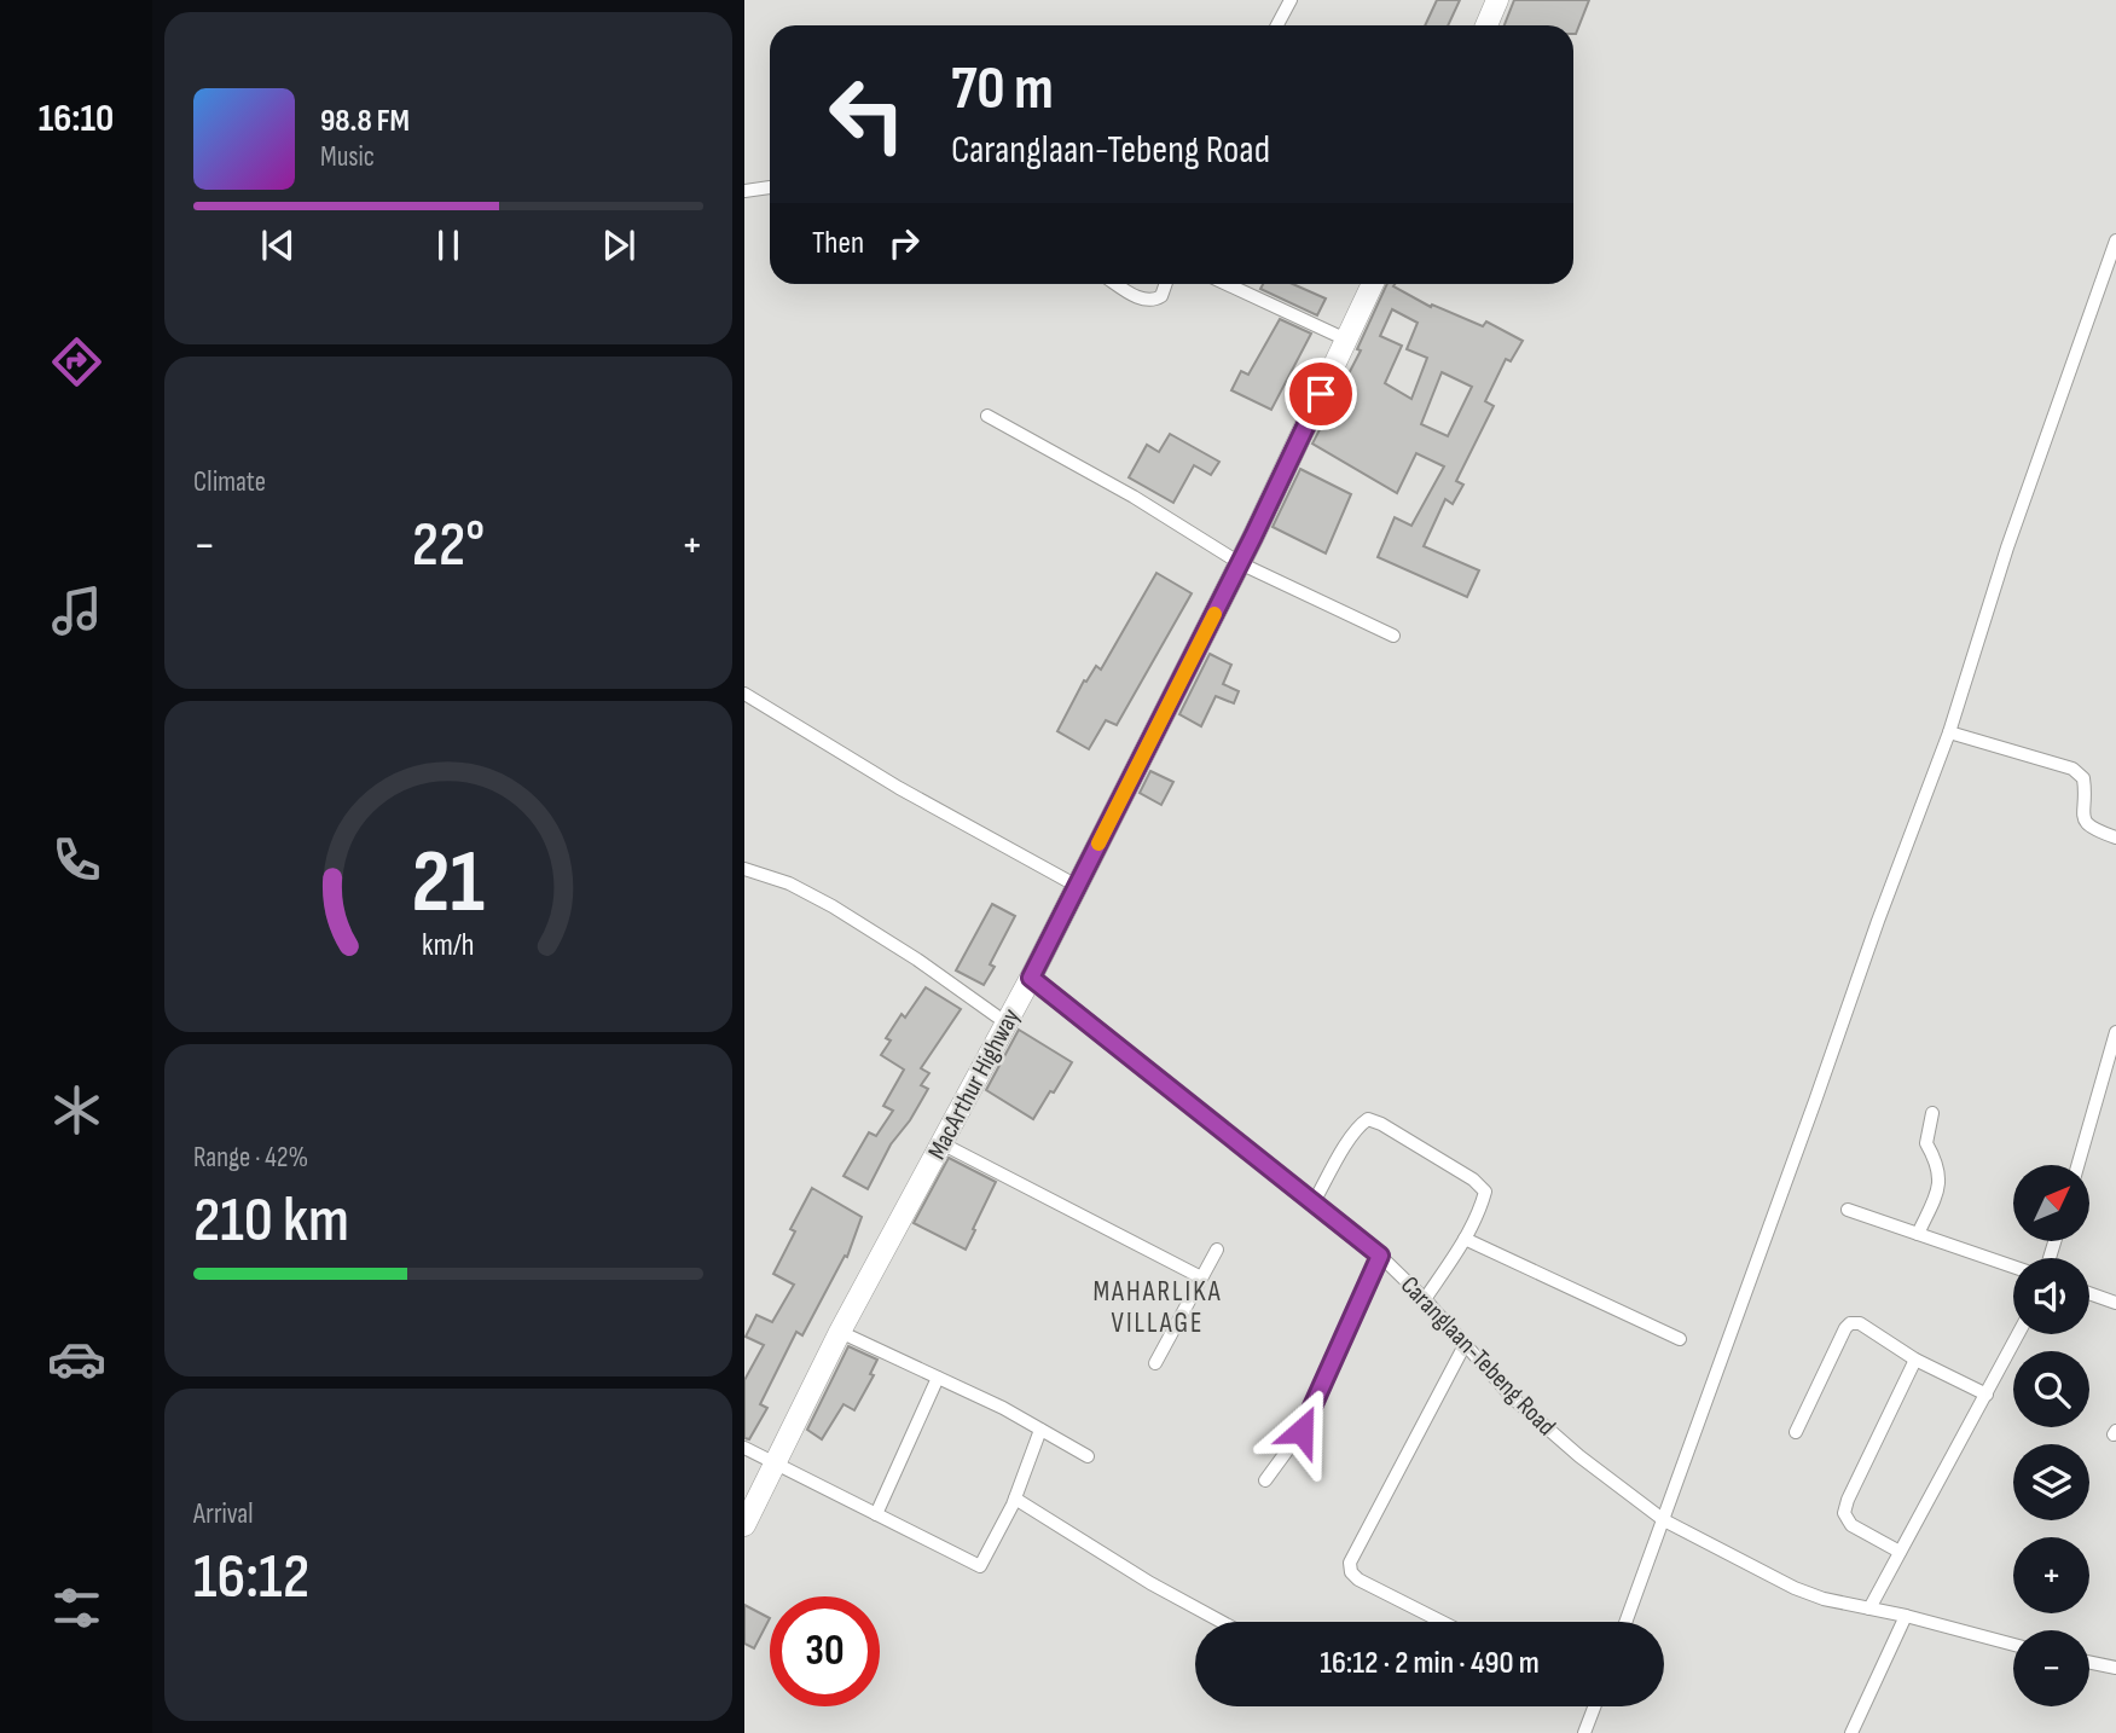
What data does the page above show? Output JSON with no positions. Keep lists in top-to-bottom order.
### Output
{
  "streets": {
    "main road": ["MacArthur Highway"],
    "street": ["Caranglaan-Tebeng Road"]
  },
  "crossings": [
    ["MacArthur Highway", "Caranglaan-Tebeng Road"]
  ],
  "districts": ["MAHARLIKA VILLAGE"],
  "north": "top right",
  "page": {
    "tabs": "16:10",
    "turn": ["70 m", "Caranglaan-Tebeng Road"],
    "song": ["98.8 FM", "Music"],
    "then": "Then",
    "tile": [
      "Climate",
      ["Range · 42%", "210 km"],
      ["Arrival", "16:12"]
    ],
    "heat": ["−", "22°", "+"],
    "map_buttons": ["+", "−"],
    "limit": "30",
    "trip": "16:12 · 2 min · 490 m",
    "gauge": ["21", "km/h"]
  }
}
